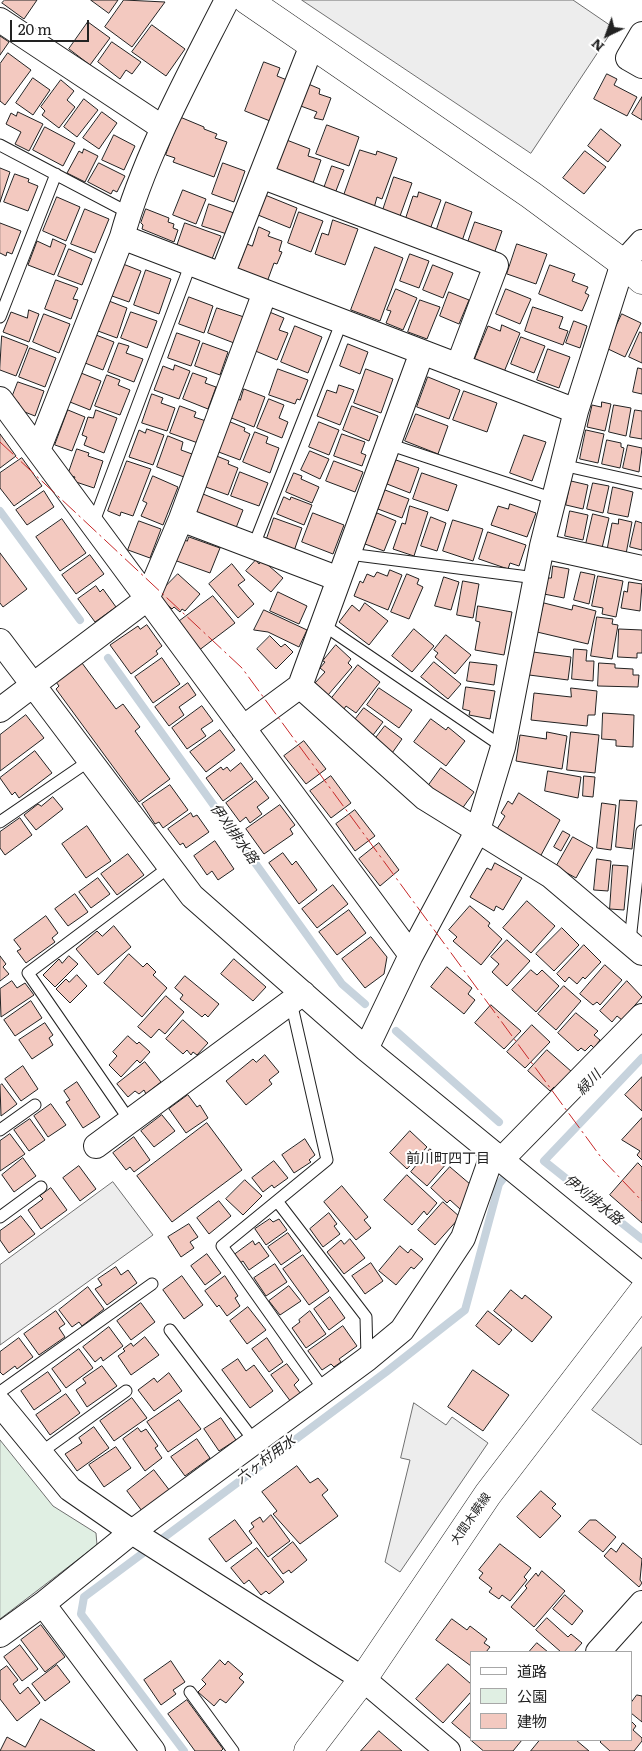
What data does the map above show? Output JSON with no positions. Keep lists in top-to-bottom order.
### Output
{
  "streets": {
    "main road": ["大間木蕨線"]
  },
  "districts": ["前川町四丁目"],
  "water": ["伊刈排水路", "緑川", "六ヶ村用水"],
  "legend": ["道路", "公園", "建物"],
  "scale_bar": "20 m",
  "north": "bottom left"
}
